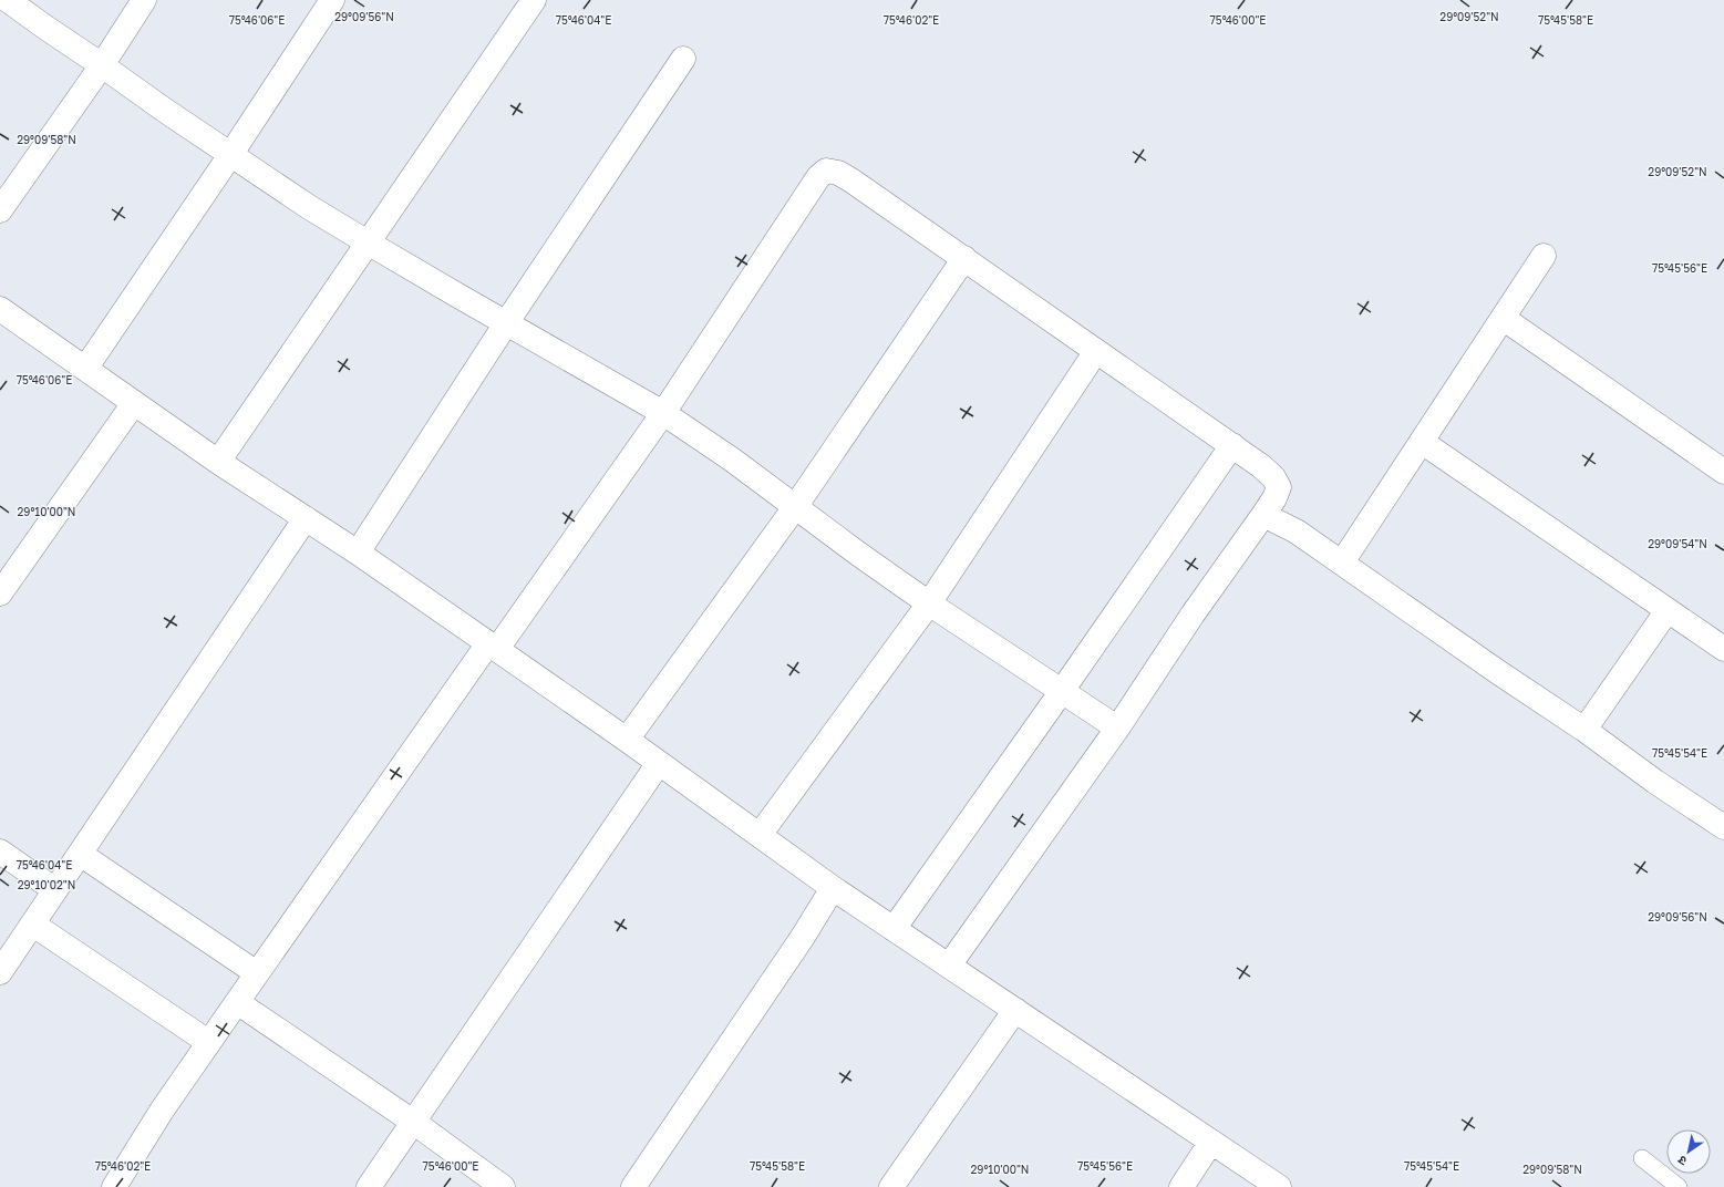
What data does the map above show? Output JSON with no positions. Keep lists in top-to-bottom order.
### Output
{
  "north": "bottom left",
  "coordinates": [
    "29°09'56\"N",
    "29°09'52\"N",
    "75°46'06\"E",
    "75°46'04\"E",
    "75°46'02\"E",
    "75°46'00\"E",
    "75°45'58\"E",
    "29°09'58\"N",
    "75°45'56\"E",
    "29°10'00\"N",
    "29°09'54\"N",
    "75°45'54\"E",
    "29°10'02\"N"
  ]
}
